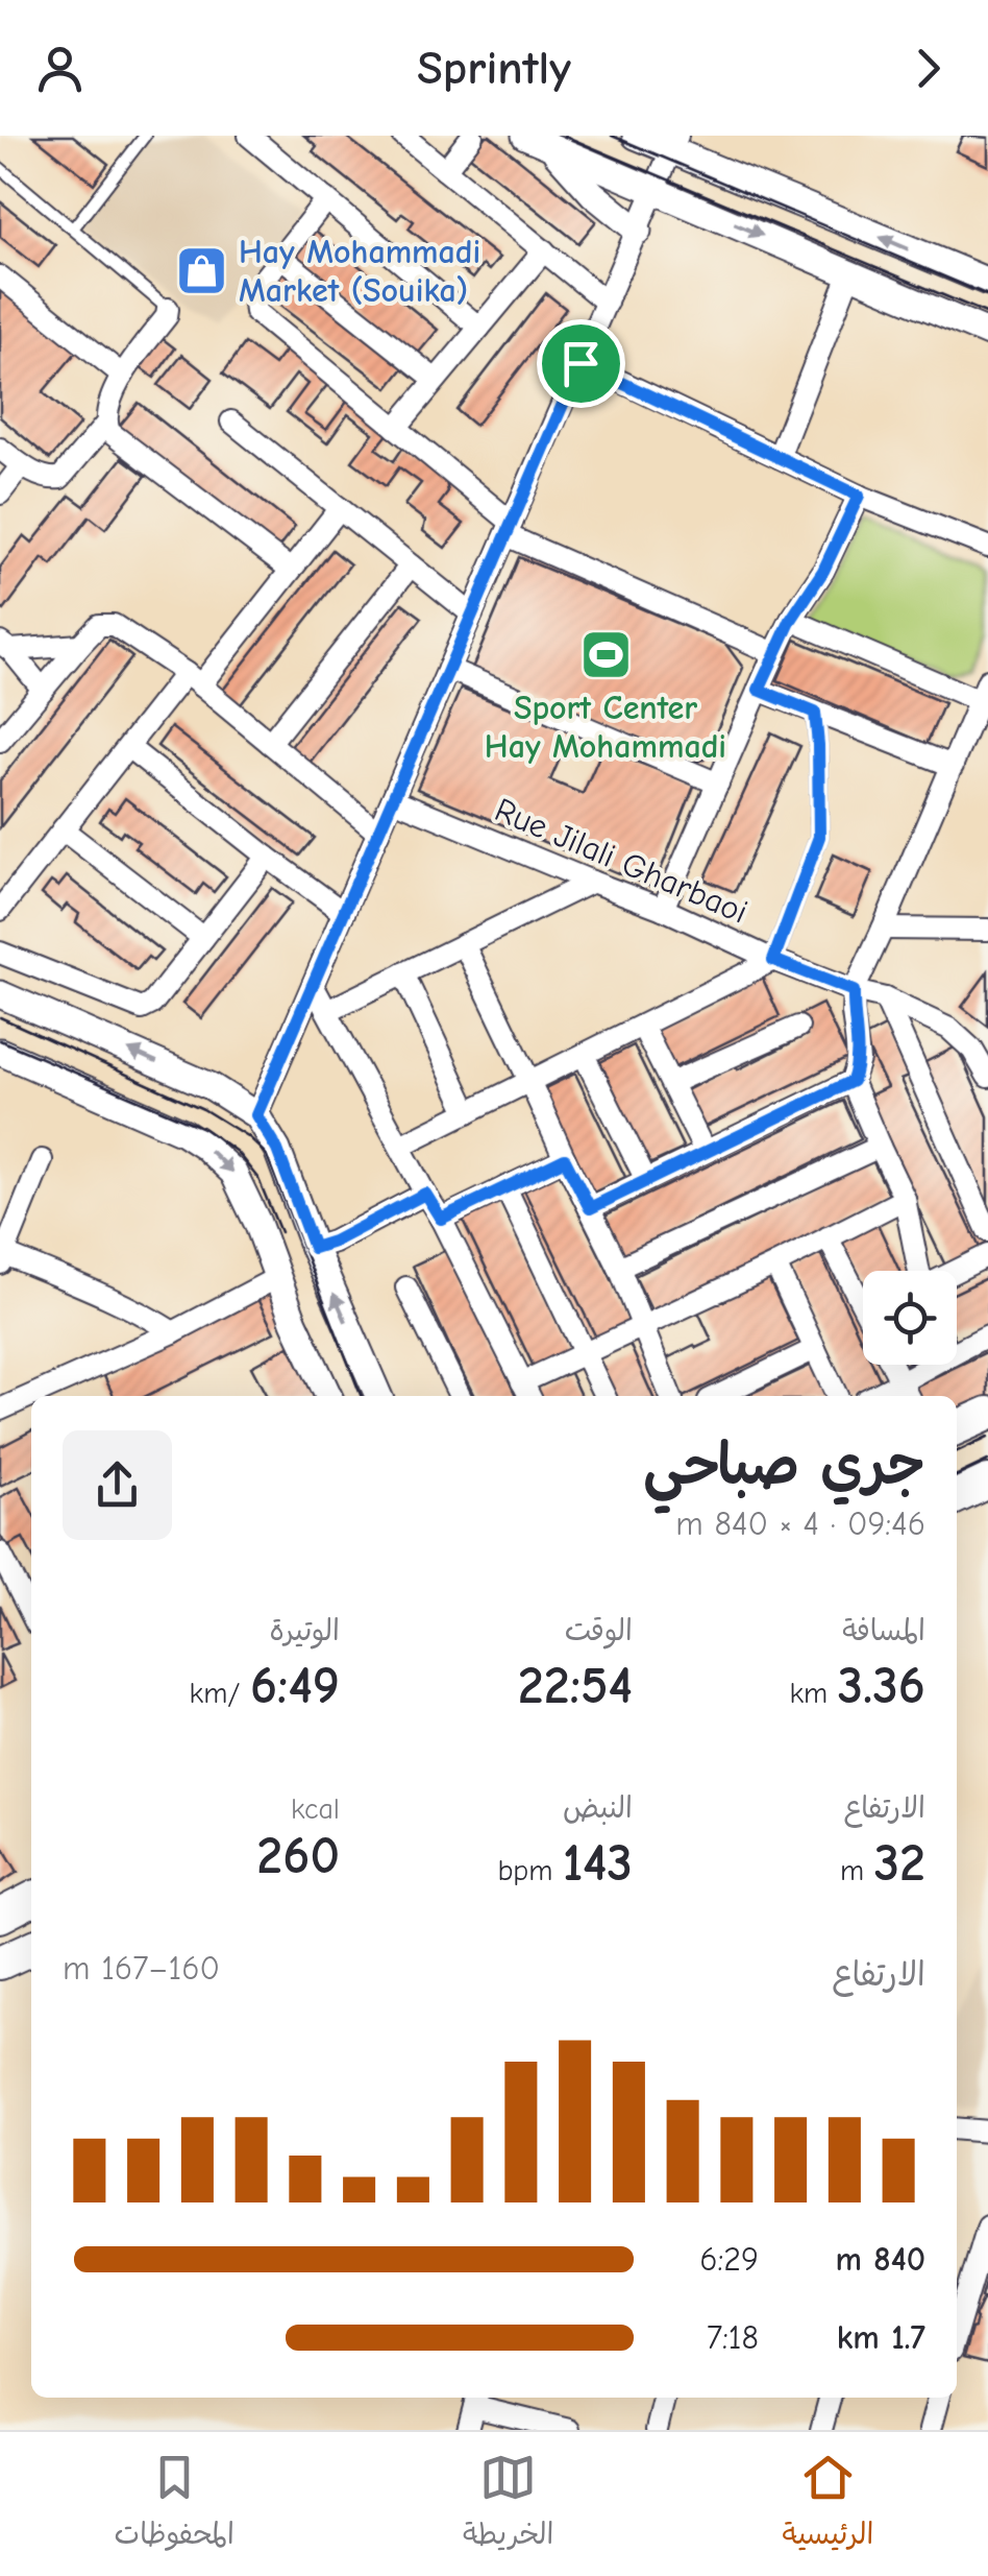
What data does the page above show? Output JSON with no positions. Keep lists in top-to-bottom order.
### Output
{
  "streets": {
    "street": ["Rue Jilali Gharbaoi"]
  },
  "places": {
    "shop": ["Hay Mohammadi Market (Souika)"],
    "sports": ["Sport Center Hay Mohammadi"]
  },
  "page": {
    "header": "Sprintly",
    "heading": ["جري صباحي", "09:46 · 4 × 840 m"],
    "stats": [
      ["المسافة", "3.36 km"],
      ["الوقت", "22:54"],
      ["الوتيرة", "6:49 /km"],
      ["الارتفاع", "32 m"],
      ["النبض", "143 bpm"],
      ["kcal", "260"]
    ],
    "chart": ["الارتفاع", "160–167 m"],
    "list": [
      {
        "name": "840 m",
        "note": "6:29"
      },
      {
        "name": "1.7 km",
        "note": "7:18"
      }
    ],
    "tabs": ["الرئيسية", "الخريطة", "المحفوظات"]
  }
}
